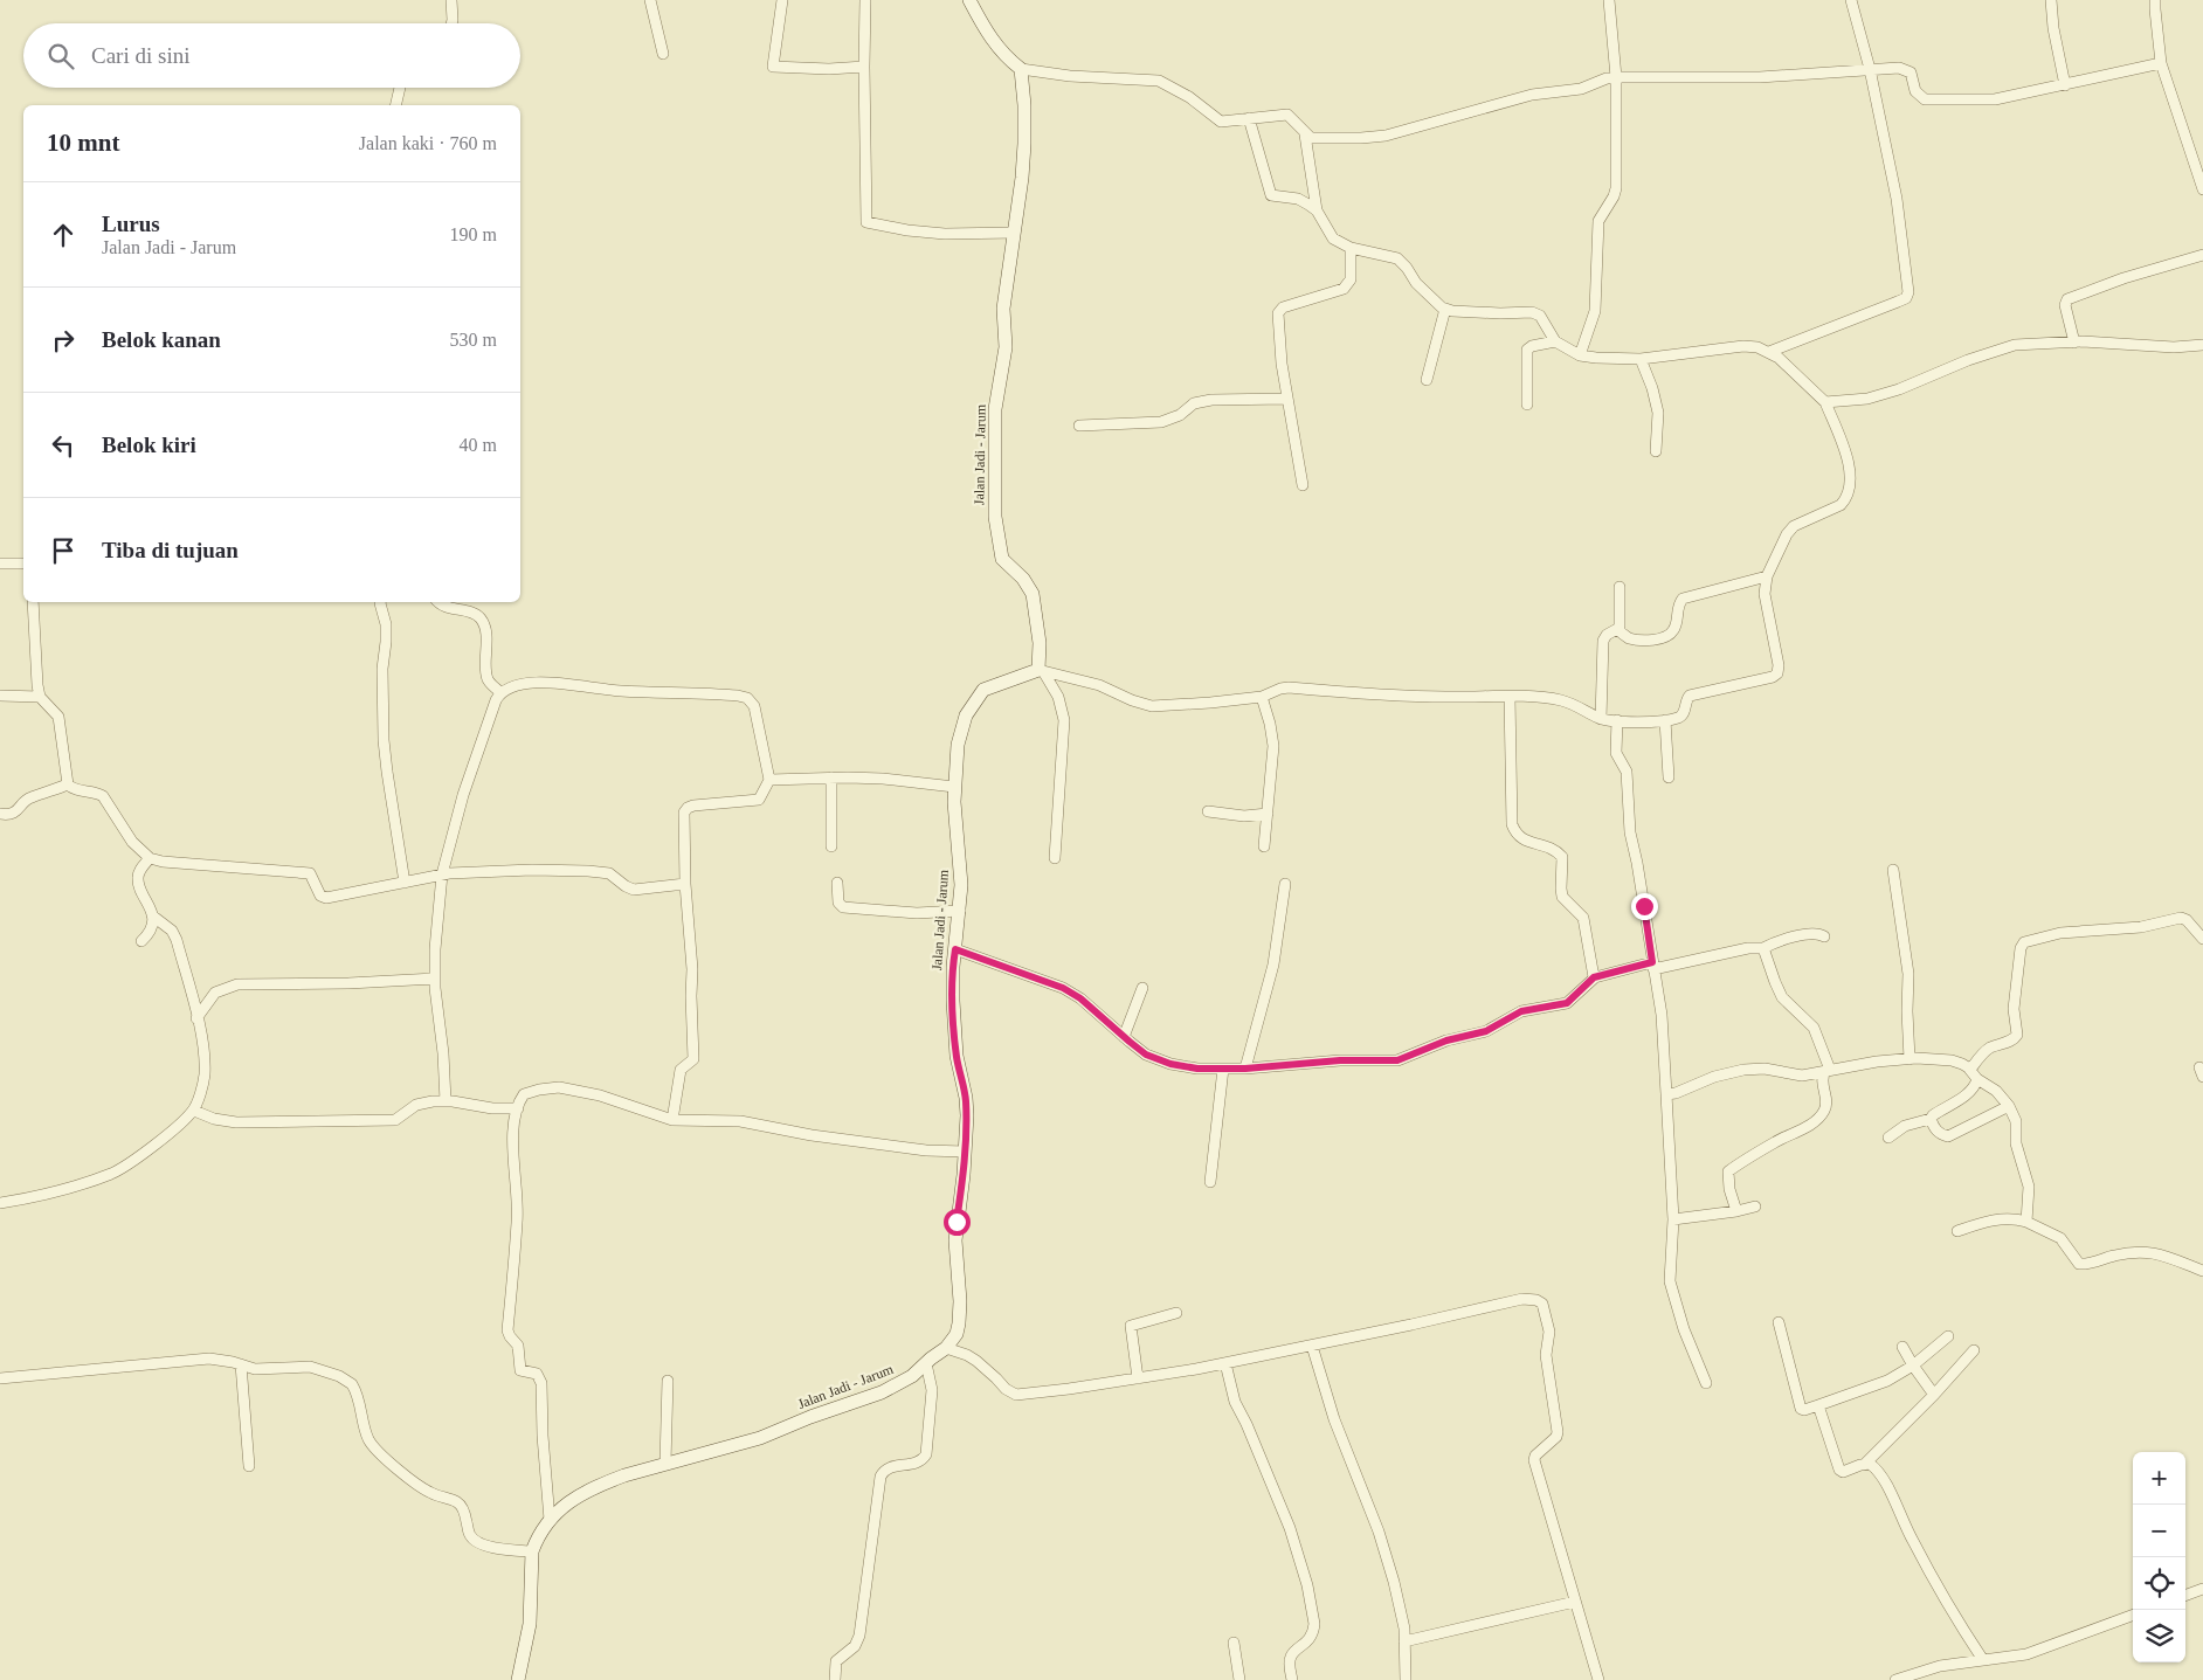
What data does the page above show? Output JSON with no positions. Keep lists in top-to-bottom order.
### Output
{
  "streets": {
    "street": ["Jalan Jadi - Jarum"]
  },
  "page": {
    "search": "Cari di sini",
    "heading": ["10 mnt", "Jalan kaki · 760 m"],
    "list": [
      ["Lurus", "Jalan Jadi - Jarum", "190 m"],
      ["Belok kanan", "530 m"],
      ["Belok kiri", "40 m"],
      "Tiba di tujuan"
    ],
    "map_buttons": ["+", "−"]
  }
}
